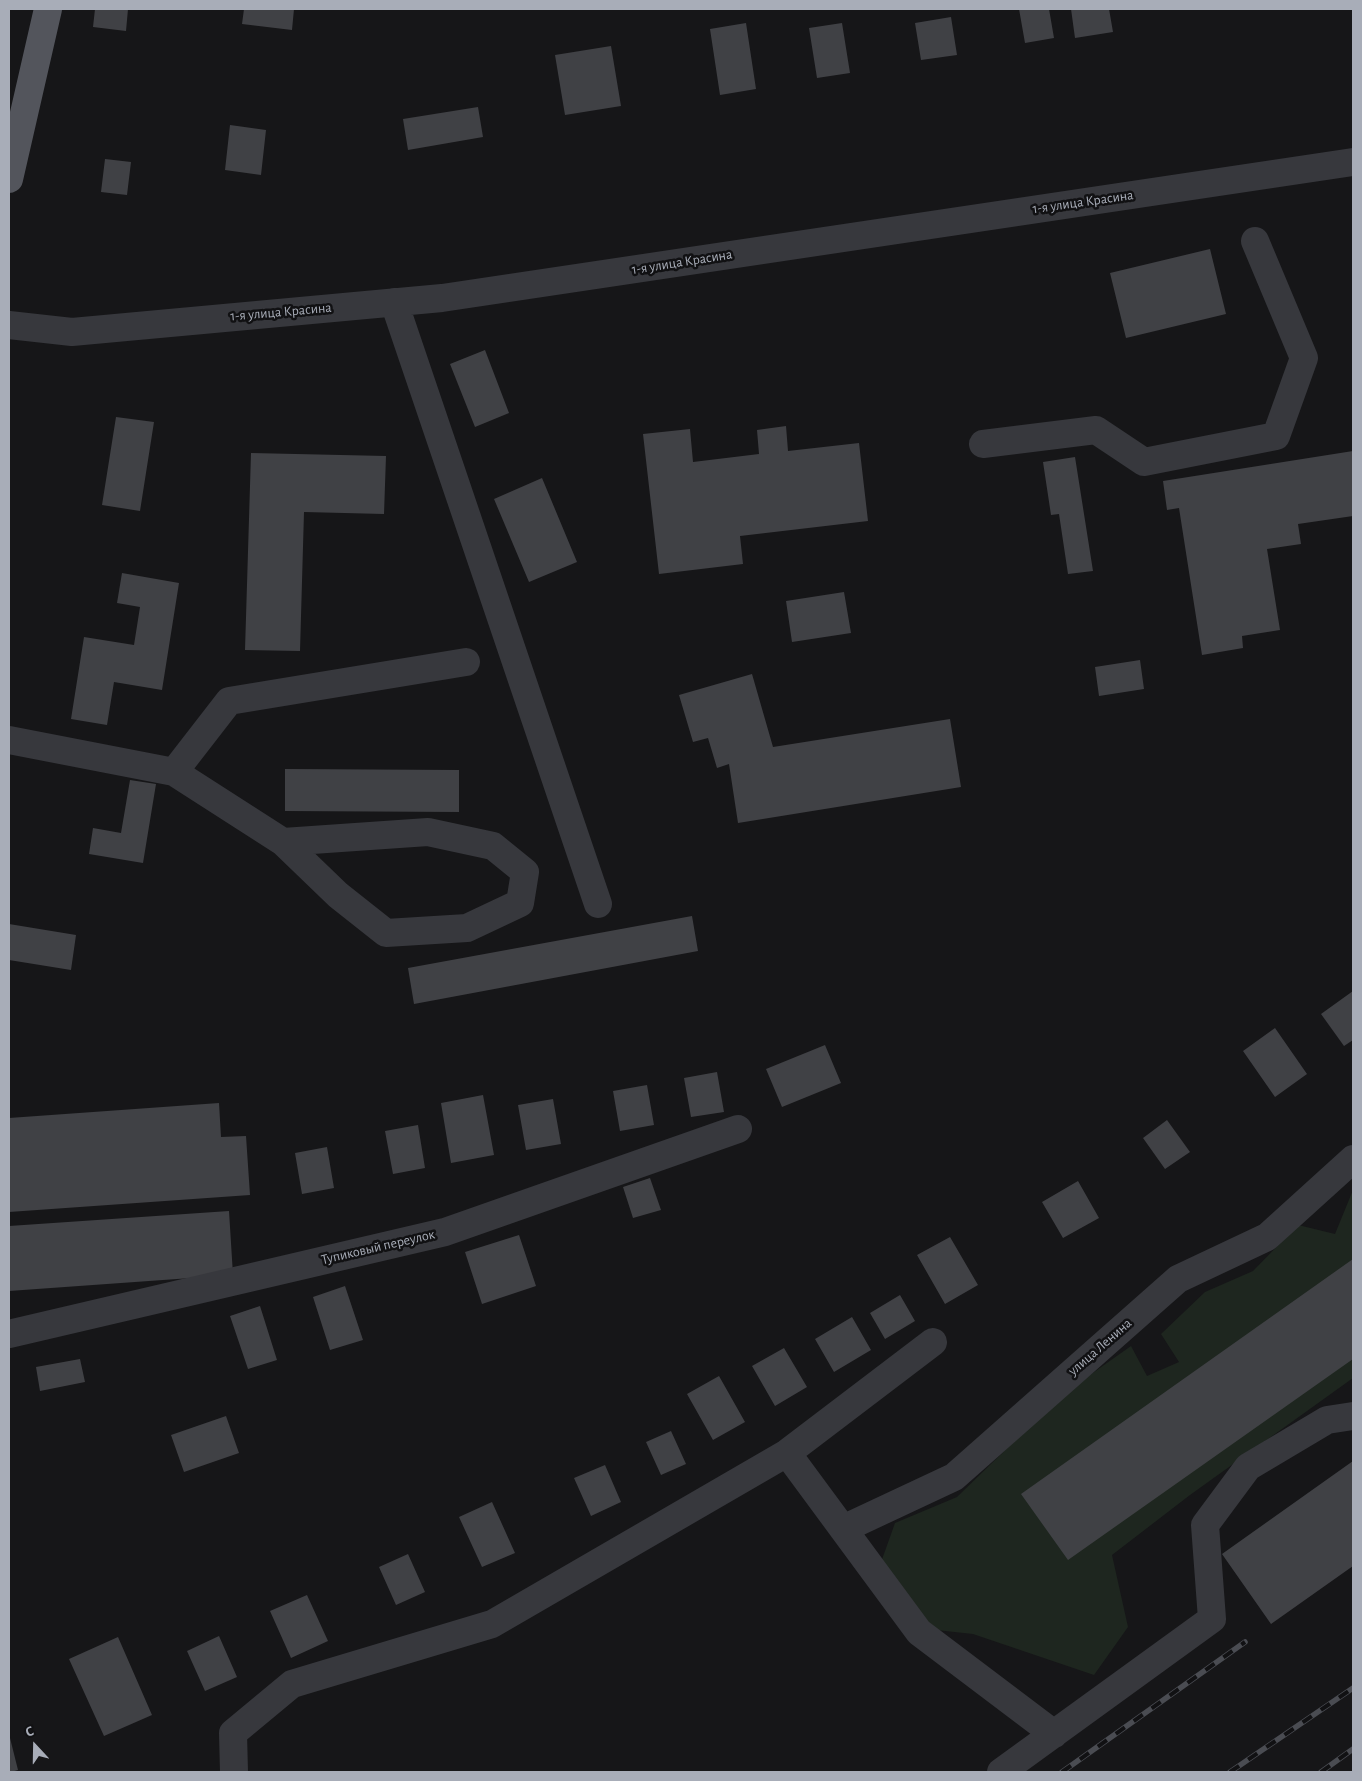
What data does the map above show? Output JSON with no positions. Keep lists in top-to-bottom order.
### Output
{
  "streets": {
    "street": ["1-я улица Красина", "Тупиковый переулок", "улица Ленина"]
  },
  "north": "top"
}
